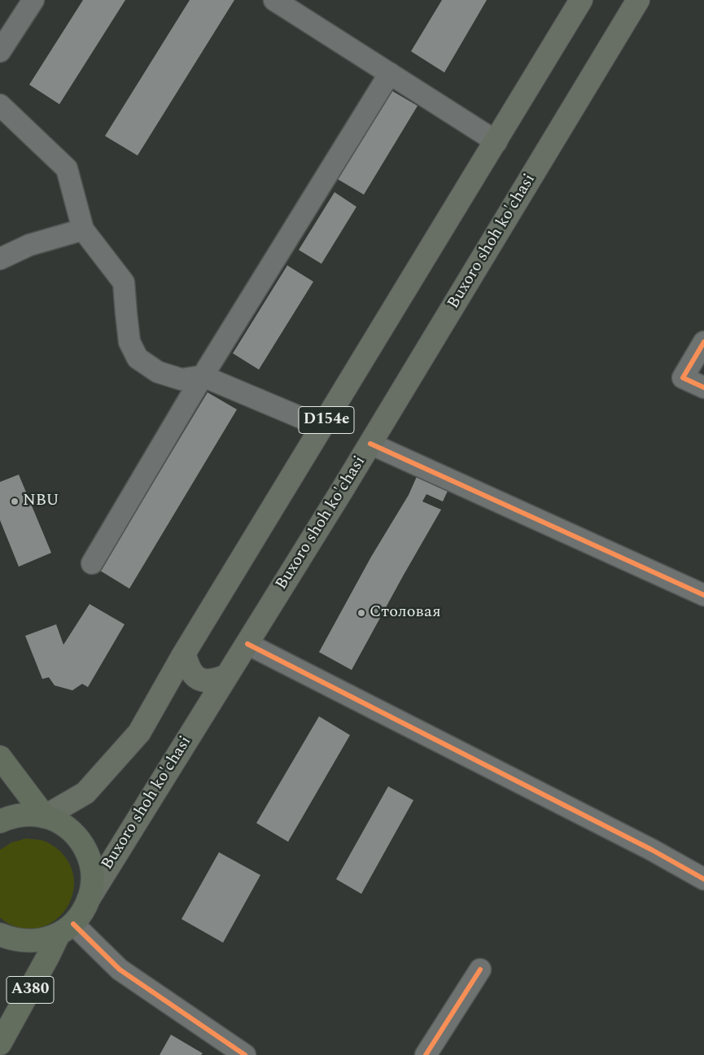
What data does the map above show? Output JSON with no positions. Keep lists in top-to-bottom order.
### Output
{
  "streets": {
    "highway": ["A380"],
    "main road": ["Buxoro shoh ko'chasi", "D154e"]
  },
  "crossings": [
    ["Buxoro shoh ko'chasi", "A380"],
    ["D154e", "A380"]
  ],
  "places": ["NBU", "Столовая"]
}
